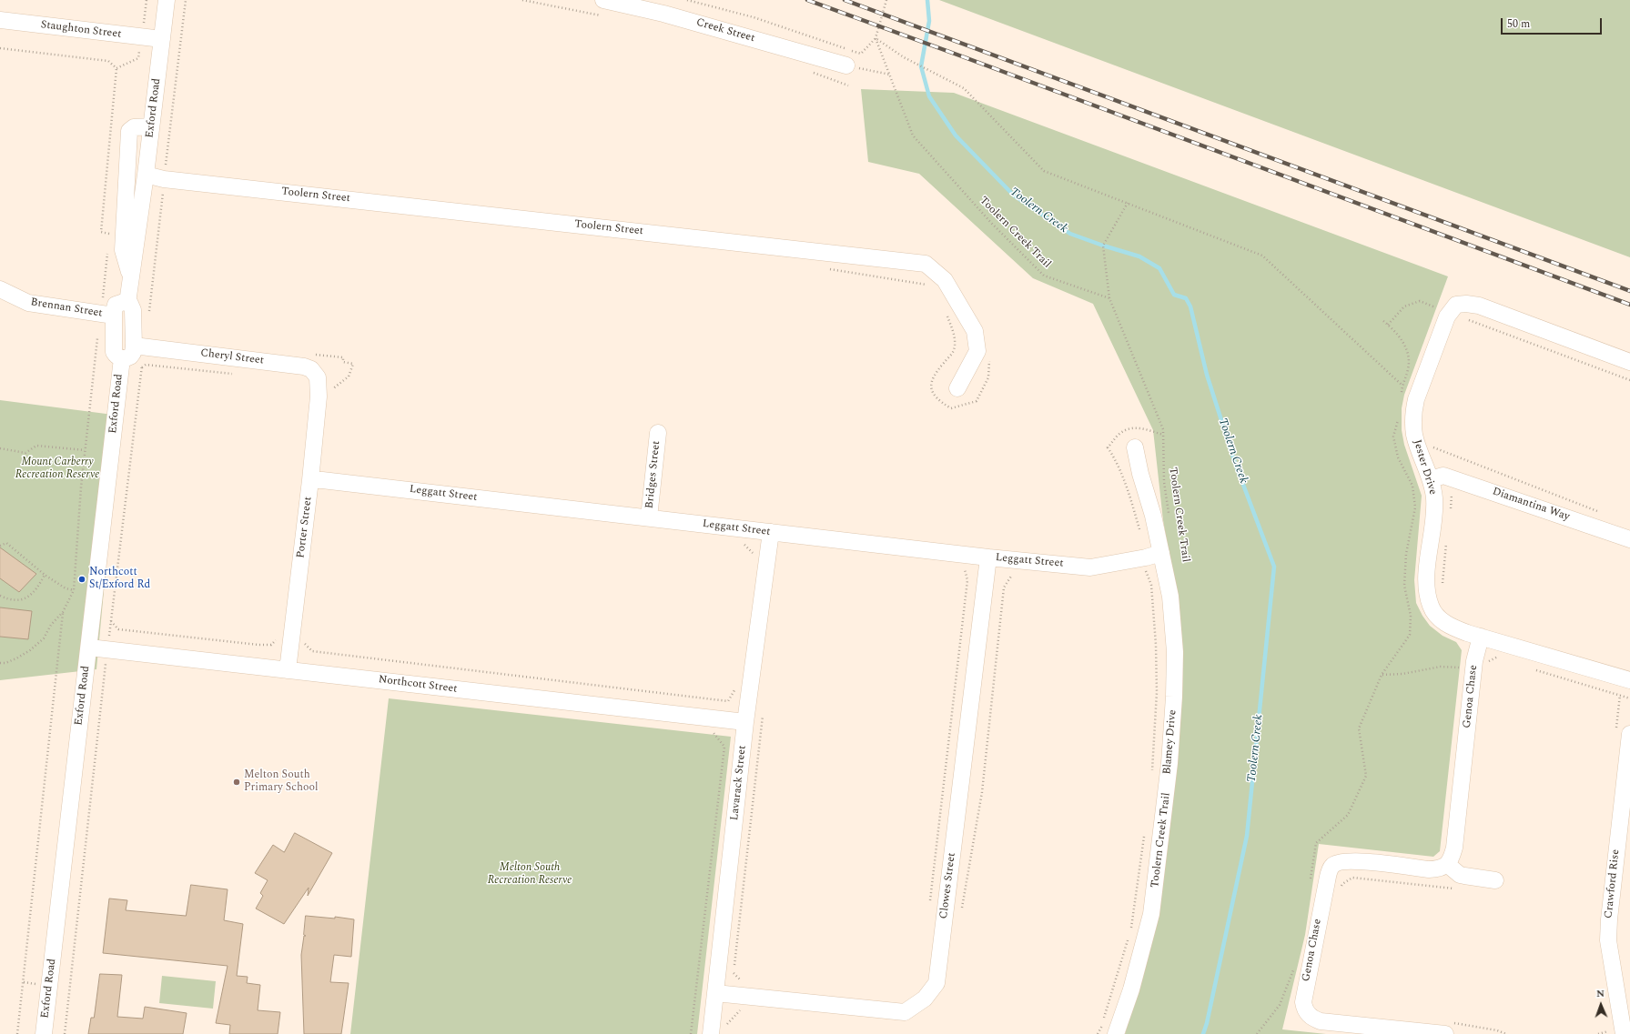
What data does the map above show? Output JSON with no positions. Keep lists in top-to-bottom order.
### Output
{
  "streets": {
    "street": [
      "Staughton Street",
      "Creek Street",
      "Exford Road",
      "Toolern Street",
      "Brennan Street",
      "Cheryl Street",
      "Jester Drive",
      "Bridges Street",
      "Leggatt Street",
      "Diamantina Way",
      "Porter Street",
      "Northcott Street",
      "Genoa Chase",
      "Blamey Drive",
      "Lavarack Street",
      "Crawford Rise",
      "Clowes Street"
    ],
    "path": ["Toolern Creek Trail"]
  },
  "crossings": [
    ["Staughton Street", "Exford Road"],
    ["Exford Road", "Toolern Street"],
    ["Exford Road", "Brennan Street"],
    ["Exford Road", "Cheryl Street"],
    ["Exford Road", "Northcott Street"],
    ["Cheryl Street", "Porter Street"],
    ["Jester Drive", "Diamantina Way"],
    ["Jester Drive", "Genoa Chase"],
    ["Bridges Street", "Leggatt Street"],
    ["Leggatt Street", "Porter Street"],
    ["Leggatt Street", "Blamey Drive"],
    ["Leggatt Street", "Lavarack Street"],
    ["Leggatt Street", "Clowes Street"],
    ["Porter Street", "Northcott Street"],
    ["Northcott Street", "Lavarack Street"],
    ["Lavarack Street", "Clowes Street"]
  ],
  "water": ["Toolern Creek"],
  "parks": ["Mount Carberry Recreation Reserve", "Melton South Recreation Reserve"],
  "places": ["Northcott St/Exford Rd", "Melton South Primary School"],
  "scale_bar": "50 m",
  "north": "top"
}
